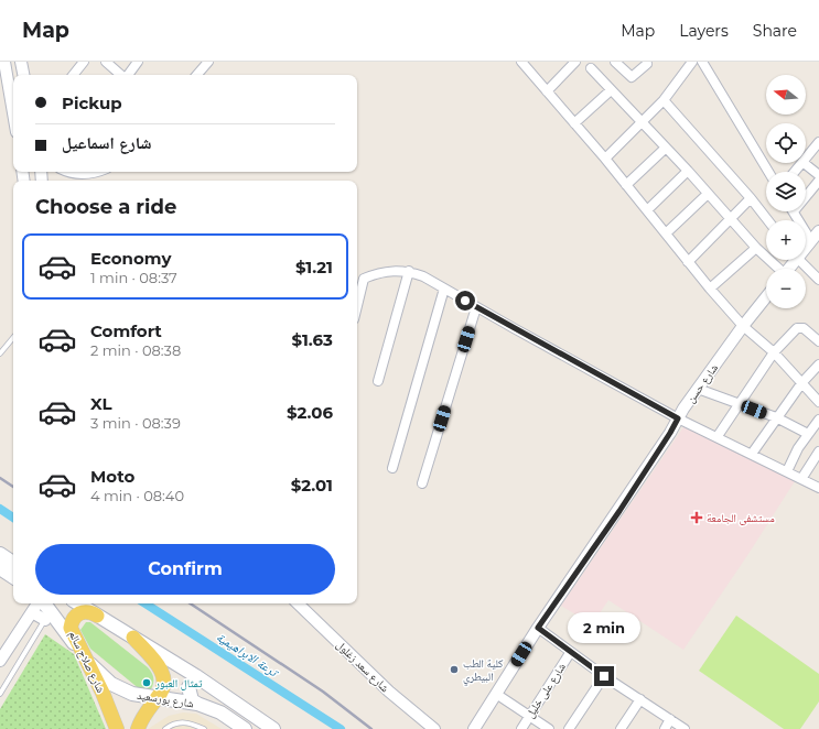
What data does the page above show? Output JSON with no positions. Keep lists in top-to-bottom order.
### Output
{
  "streets": {
    "main road": ["شارع صلاح سالم", "شارع بورسعيد"],
    "street": ["شارع حسن", "شارع سعد زغلول", "شارع على خليل"]
  },
  "crossings": [
    ["شارع صلاح سالم", "شارع بورسعيد"]
  ],
  "water": ["ترعة الابراهيمية"],
  "places": {
    "health": ["مستشفى الجامعة"],
    "other": ["كلية الطب البيطري", "تمثال العبور"]
  },
  "north": "left",
  "page": {
    "header": "Map",
    "nav": ["Map", "Layers", "Share"],
    "map_buttons": ["+", "−"],
    "banner": ["Pickup", "شارع اسماعيل"],
    "heading": "Choose a ride",
    "list": [
      {
        "name": "Economy",
        "note": "1 min · 08:37",
        "value": "$1.21"
      },
      {
        "name": "Comfort",
        "note": "2 min · 08:38",
        "value": "$1.63"
      },
      {
        "name": "XL",
        "note": "3 min · 08:39",
        "value": "$2.06"
      },
      {
        "name": "Moto",
        "note": "4 min · 08:40",
        "value": "$2.01"
      }
    ],
    "buttons": "Confirm",
    "bubble": "2 min"
  }
}
